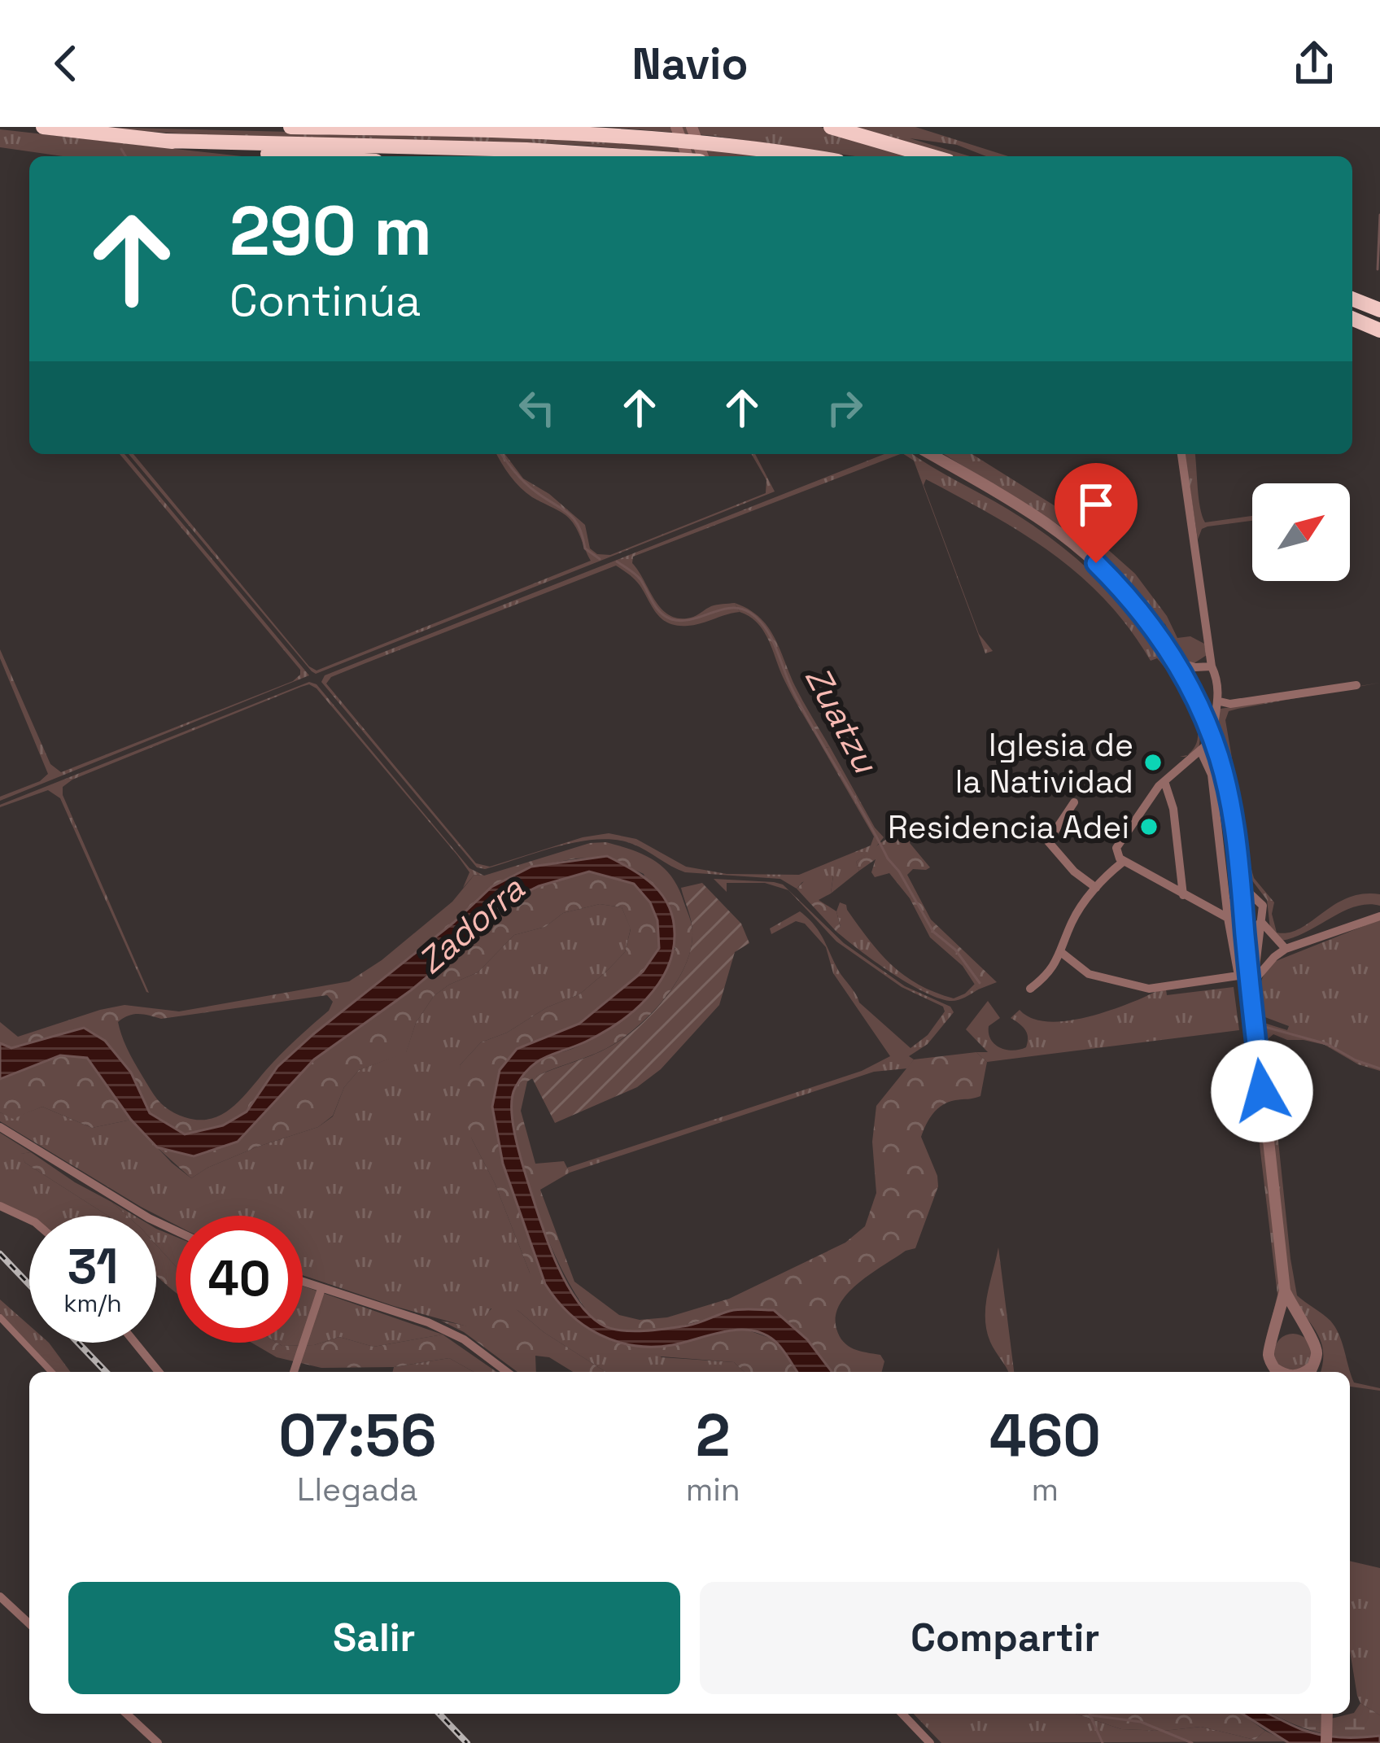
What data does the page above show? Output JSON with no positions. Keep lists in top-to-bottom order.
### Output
{
  "water": ["Zuatzu", "Zadorra"],
  "places": ["Iglesia de la Natividad", "Residencia Adei"],
  "north": "top right",
  "page": {
    "header": "Navio",
    "turn": ["290 m", "Continúa"],
    "speed": "31 km/h",
    "limit": "40",
    "eta": [
      "07:56",
      "Llegada",
      "2",
      "min",
      "460",
      "m"
    ],
    "buttons": ["Salir", "Compartir"]
  }
}
